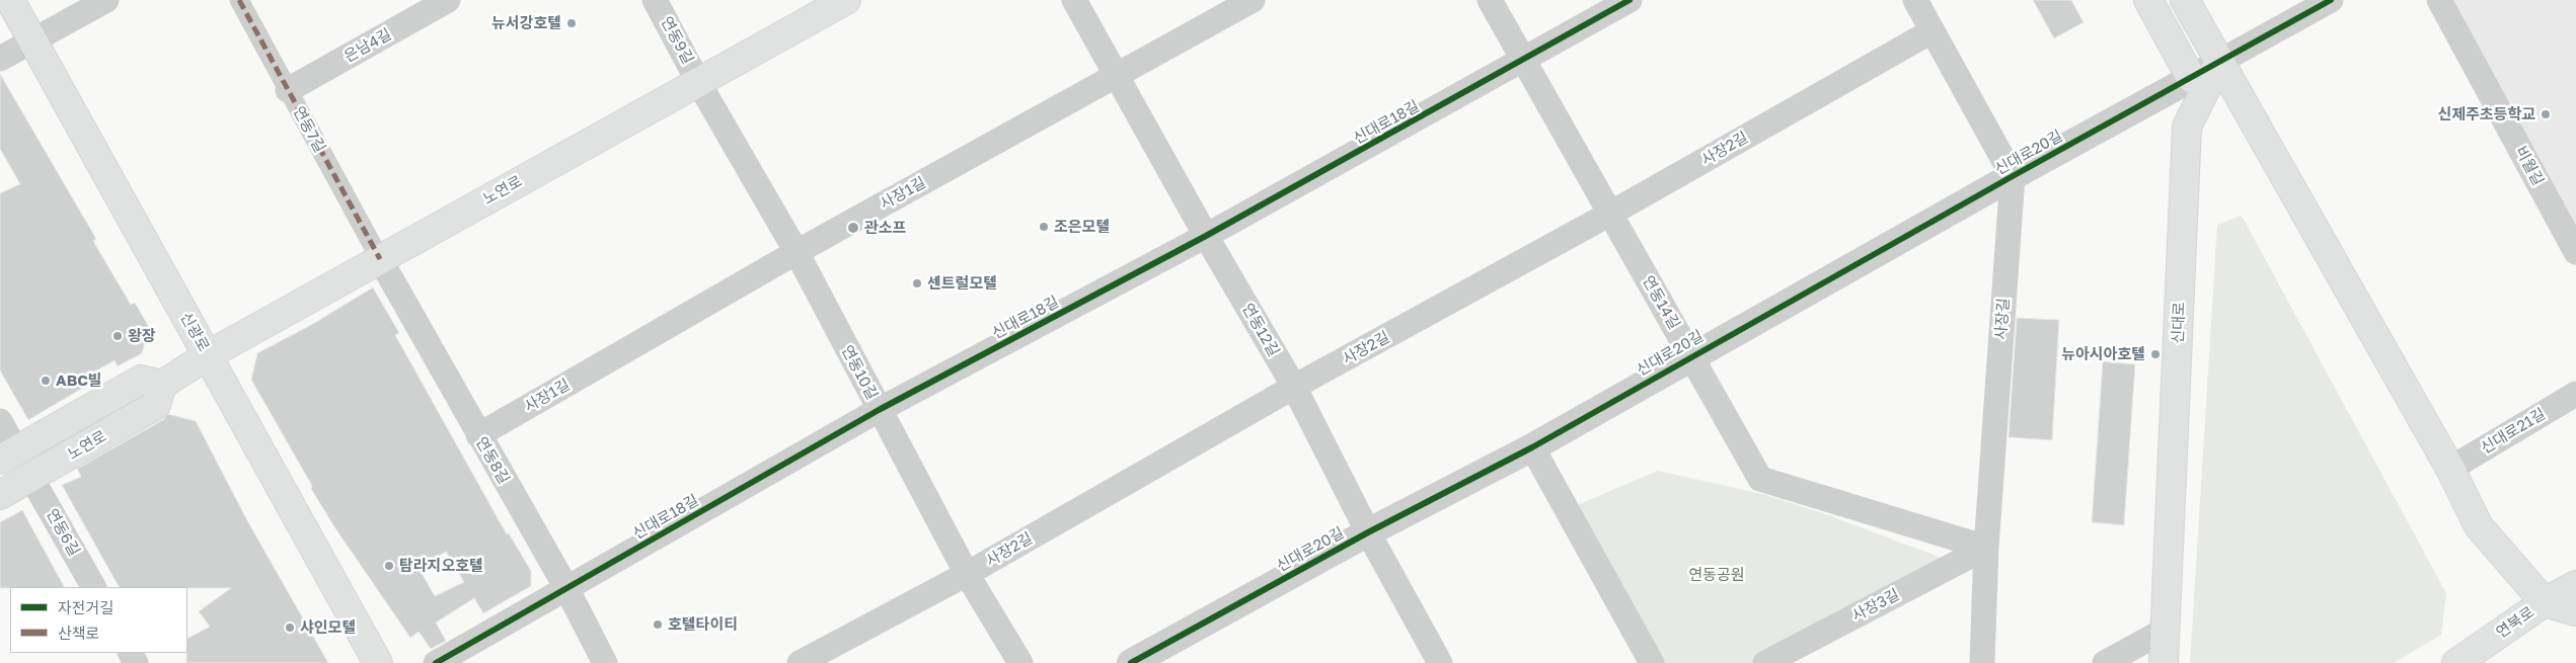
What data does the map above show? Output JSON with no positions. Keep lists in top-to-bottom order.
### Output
{
  "streets": {
    "main road": [
      "노연로",
      "신대로",
      "신광로",
      "연북로"
    ],
    "street": [
      "연동9길",
      "은남4길",
      "신대로18길",
      "연동7길",
      "사장2길",
      "신대로20길",
      "비월길",
      "사장1길",
      "연동14길",
      "사장길",
      "연동12길",
      "연동10길",
      "신대로21길",
      "연동8길",
      "연동6길",
      "사장3길"
    ]
  },
  "crossings": [
    ["연동9길", "노연로"],
    ["연동9길", "연동10길"],
    ["은남4길", "연동7길"],
    ["신대로18길", "연동14길"],
    ["신대로18길", "연동12길"],
    ["신대로18길", "연동10길"],
    ["신대로18길", "연동8길"],
    ["연동7길", "노연로"],
    ["연동7길", "연동8길"],
    ["사장2길", "연동14길"],
    ["사장2길", "연동12길"],
    ["사장2길", "연동10길"],
    ["신대로20길", "연동14길"],
    ["신대로20길", "사장길"],
    ["신대로20길", "신대로"],
    ["신대로20길", "연동12길"],
    ["노연로", "신광로"],
    ["노연로", "연동10길"],
    ["노연로", "연동8길"],
    ["노연로", "연동6길"],
    ["사장1길", "연동12길"],
    ["사장1길", "연동10길"],
    ["사장1길", "연동8길"],
    ["연동14길", "사장길"],
    ["연동14길", "사장3길"],
    ["사장길", "사장3길"]
  ],
  "parks": ["연동공원"],
  "places": [
    "뉴서강호텔",
    "신제주초등학교",
    "조은모텔",
    "관소프",
    "센트럴모텔",
    "왕장",
    "뉴아시아호텔",
    "ABC빌",
    "탐라지오호텔",
    "호텔타이티",
    "샤인모텔"
  ],
  "legend": ["자전거길", "산책로"]
}
